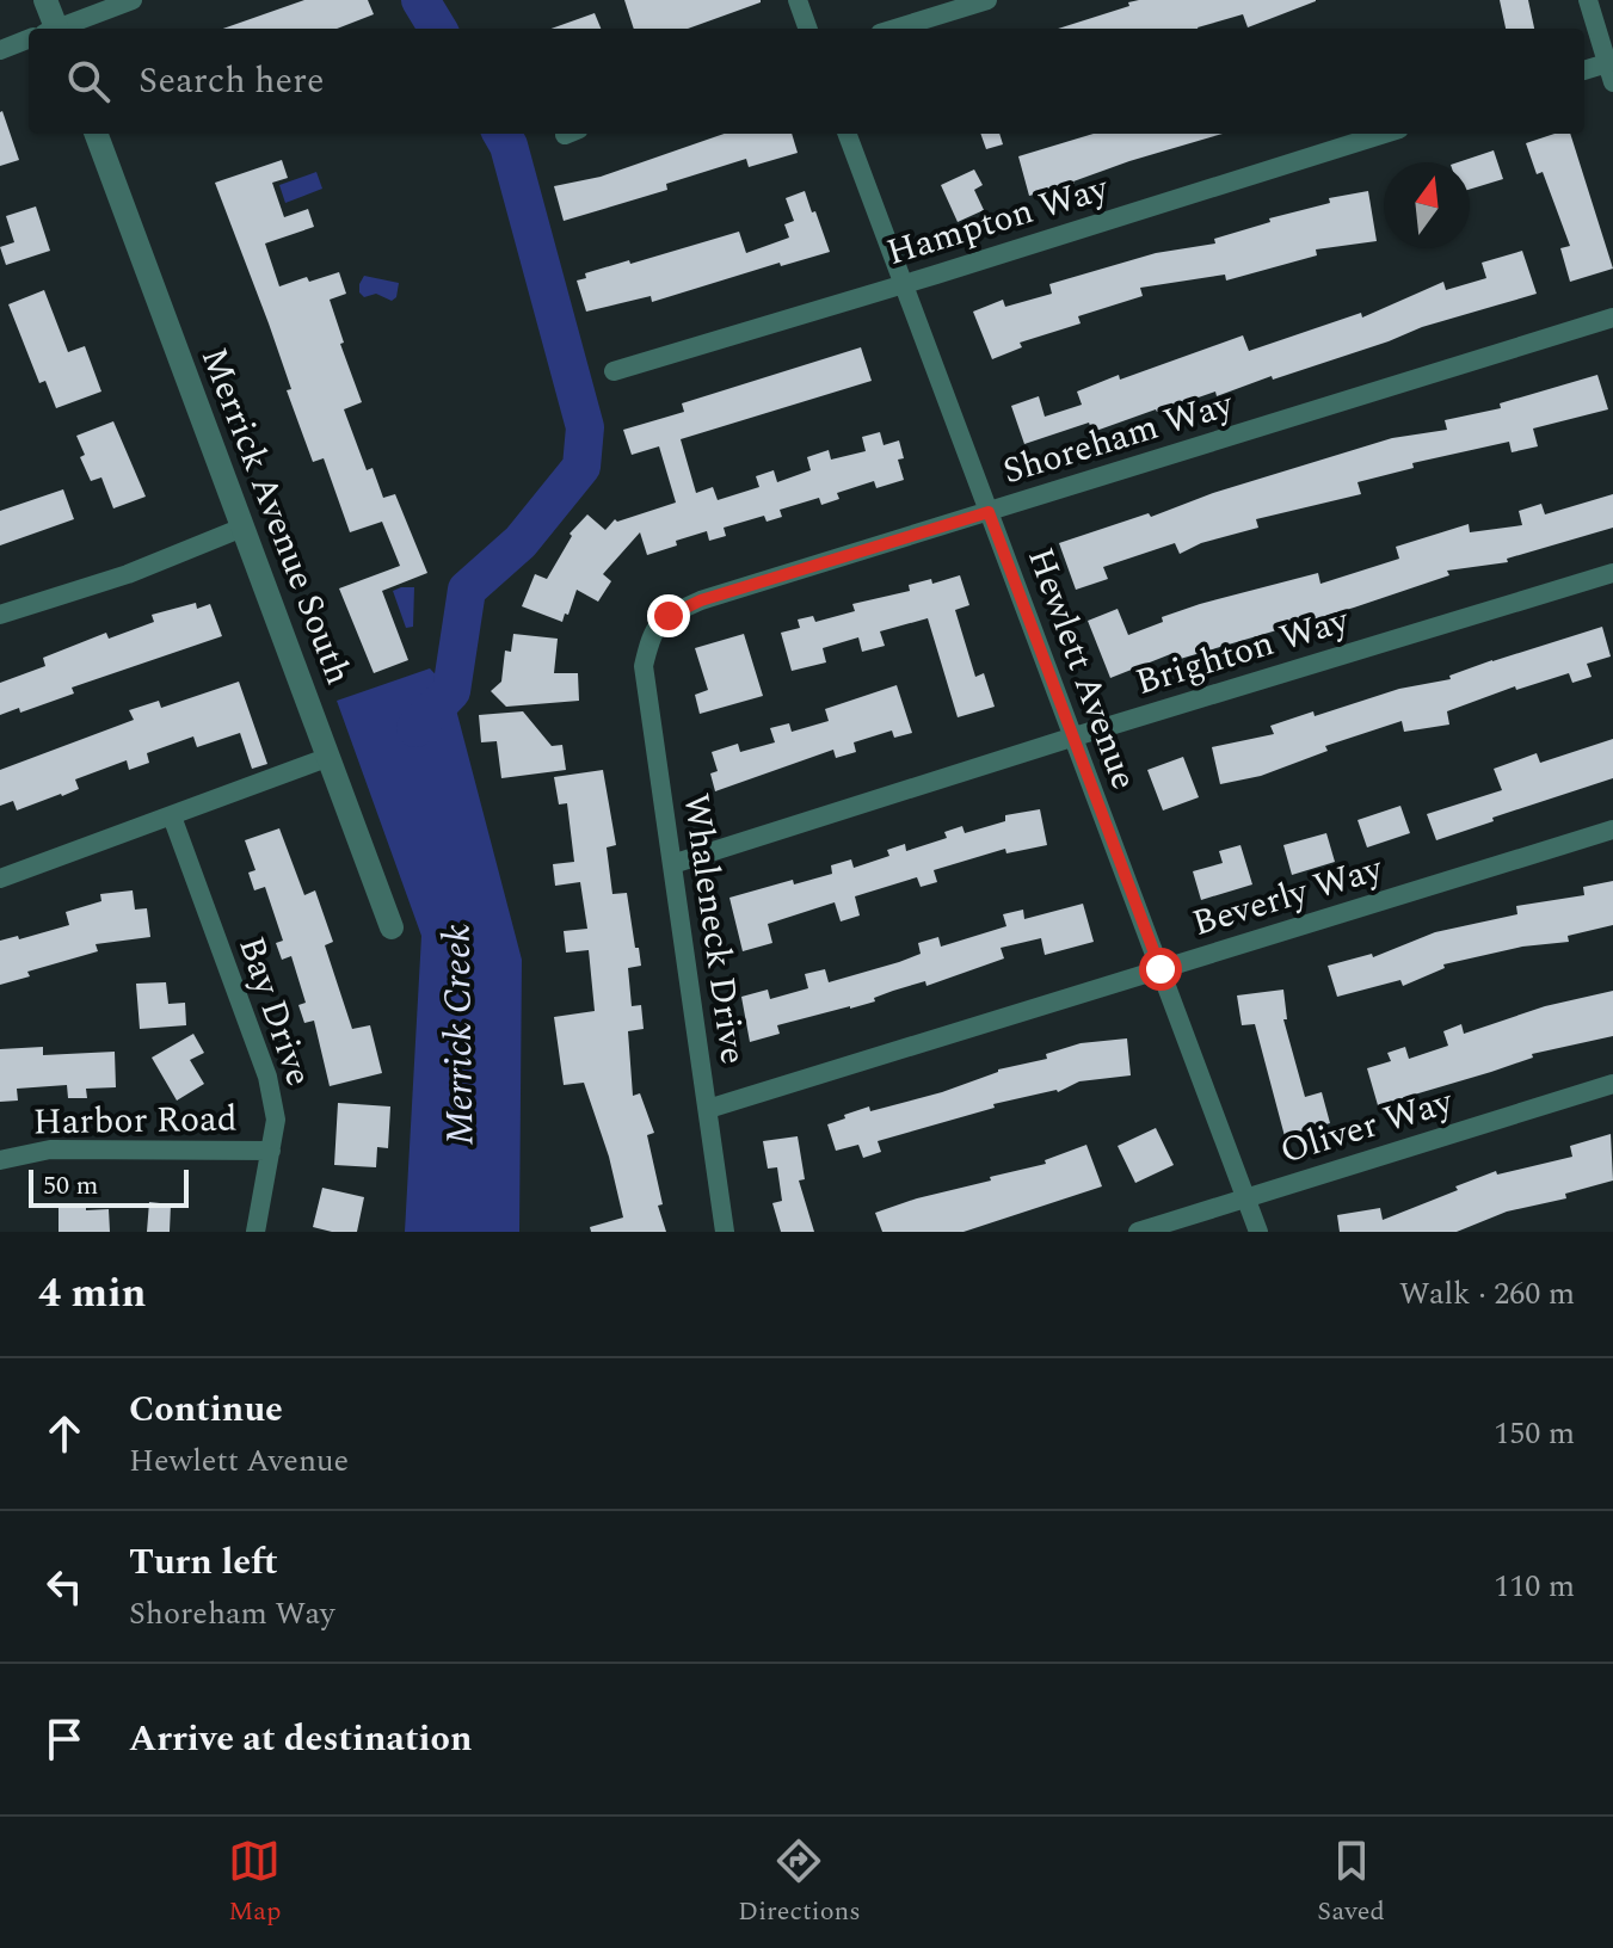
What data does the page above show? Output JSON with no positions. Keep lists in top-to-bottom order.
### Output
{
  "streets": {
    "street": [
      "Hampton Way",
      "Shoreham Way",
      "Merrick Avenue South",
      "Brighton Way",
      "Hewlett Avenue",
      "Beverly Way",
      "Whaleneck Drive",
      "Bay Drive",
      "Harbor Road",
      "Oliver Way"
    ]
  },
  "crossings": [
    ["Hampton Way", "Hewlett Avenue"],
    ["Shoreham Way", "Hewlett Avenue"],
    ["Shoreham Way", "Whaleneck Drive"],
    ["Brighton Way", "Hewlett Avenue"],
    ["Brighton Way", "Whaleneck Drive"],
    ["Hewlett Avenue", "Beverly Way"],
    ["Hewlett Avenue", "Oliver Way"],
    ["Beverly Way", "Whaleneck Drive"],
    ["Bay Drive", "Harbor Road"]
  ],
  "water": ["Merrick Creek"],
  "scale_bar": "50 m",
  "north": "top",
  "page": {
    "search": "Search here",
    "scale": "50 m",
    "heading": ["4 min", "Walk · 260 m"],
    "list": [
      ["Continue", "Hewlett Avenue", "150 m"],
      ["Turn left", "Shoreham Way", "110 m"],
      "Arrive at destination"
    ],
    "nav": ["Map", "Directions", "Saved"]
  }
}
